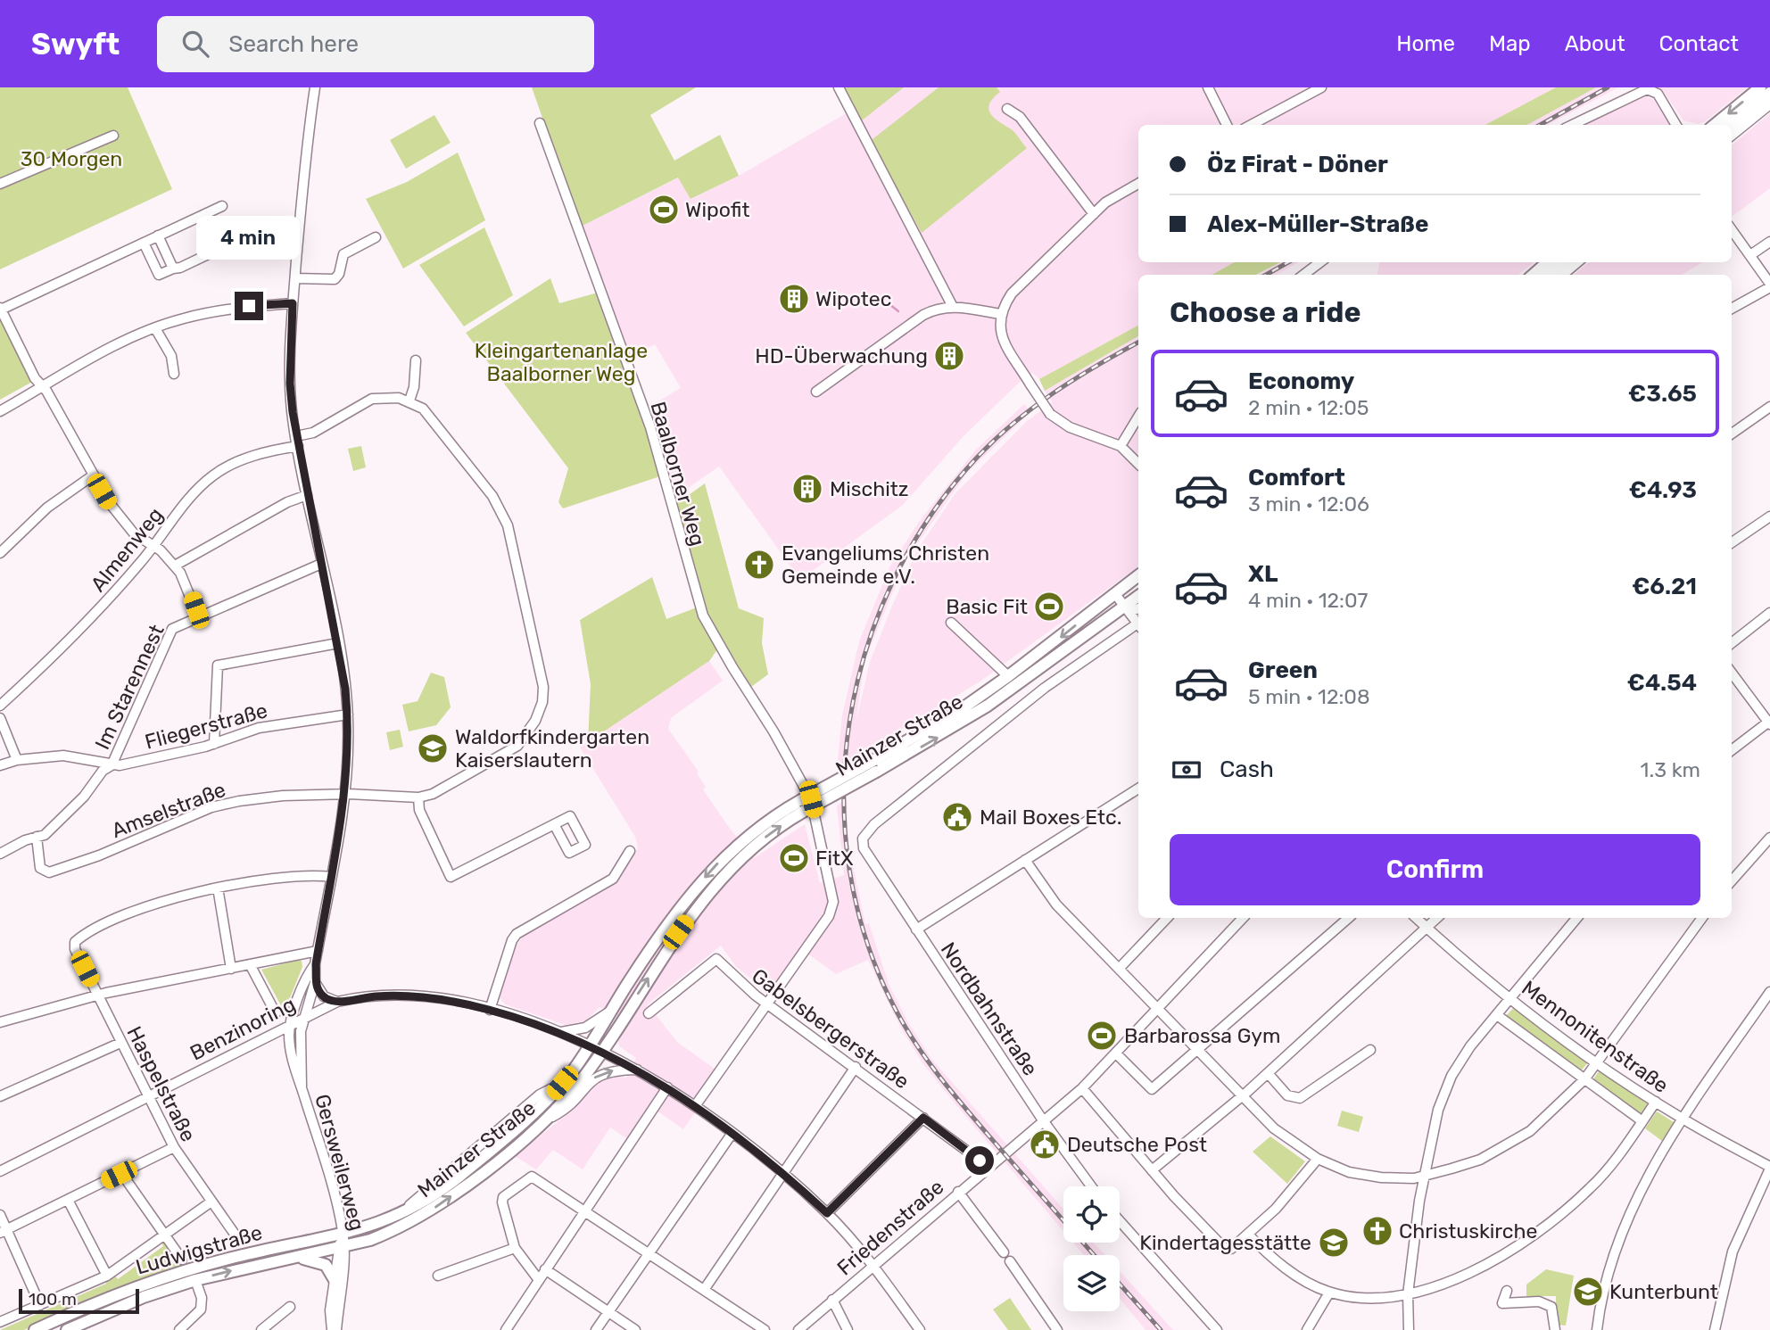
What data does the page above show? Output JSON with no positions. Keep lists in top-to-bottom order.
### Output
{
  "streets": {
    "main road": ["Mainzer Straße", "Ludwigstraße"],
    "street": [
      "Baalborner Weg",
      "Almenweg",
      "Im Starennest",
      "Fliegerstraße",
      "Amselstraße",
      "Nordbahnstraße",
      "Benzinoring",
      "Gabelsbergerstraße",
      "Mennonitenstraße",
      "Haspelstraße",
      "Gersweilerweg",
      "Friedenstraße"
    ]
  },
  "crossings": [
    ["Baalborner Weg", "Benzinoring"],
    ["Baalborner Weg", "Gabelsbergerstraße"],
    ["Almenweg", "Gersweilerweg"],
    ["Im Starennest", "Fliegerstraße"],
    ["Im Starennest", "Amselstraße"],
    ["Im Starennest", "Gersweilerweg"],
    ["Fliegerstraße", "Gersweilerweg"],
    ["Mainzer Straße", "Benzinoring"],
    ["Mainzer Straße", "Gersweilerweg"],
    ["Mainzer Straße", "Ludwigstraße"],
    ["Amselstraße", "Gersweilerweg"],
    ["Nordbahnstraße", "Friedenstraße"],
    ["Benzinoring", "Haspelstraße"],
    ["Benzinoring", "Gersweilerweg"],
    ["Benzinoring", "Friedenstraße"],
    ["Gabelsbergerstraße", "Friedenstraße"],
    ["Gersweilerweg", "Ludwigstraße"]
  ],
  "parks": ["30 Morgen", "Kleingartenanlage Baalborner Weg"],
  "places": {
    "sports": [
      "Wipofit",
      "Basic Fit",
      "FitX",
      "Barbarossa Gym"
    ],
    "building": ["Wipotec", "HD-Überwachung", "Mischitz"],
    "church": ["Evangeliums Christen Gemeinde e.V.", "Christuskirche"],
    "school or university": ["Waldorfkindergarten Kaiserslautern", "Kindertagesstätte", "Kunterbunt"],
    "public building": ["Mail Boxes Etc.", "Deutsche Post"]
  },
  "scale_bar": "100 m",
  "page": {
    "header": "Swyft",
    "search": "Search here",
    "nav": [
      "Home",
      "Map",
      "About",
      "Contact"
    ],
    "banner": ["Öz Firat - Döner", "Alex-Müller-Straße"],
    "bubble": "4 min",
    "heading": "Choose a ride",
    "list": [
      {
        "name": "Economy",
        "note": "2 min · 12:05",
        "value": "€3.65"
      },
      {
        "name": "Comfort",
        "note": "3 min · 12:06",
        "value": "€4.93"
      },
      {
        "name": "XL",
        "note": "4 min · 12:07",
        "value": "€6.21"
      },
      {
        "name": "Green",
        "note": "5 min · 12:08",
        "value": "€4.54"
      }
    ],
    "pay": ["Cash", "1.3 km"],
    "buttons": "Confirm",
    "scale": "100 m"
  }
}
